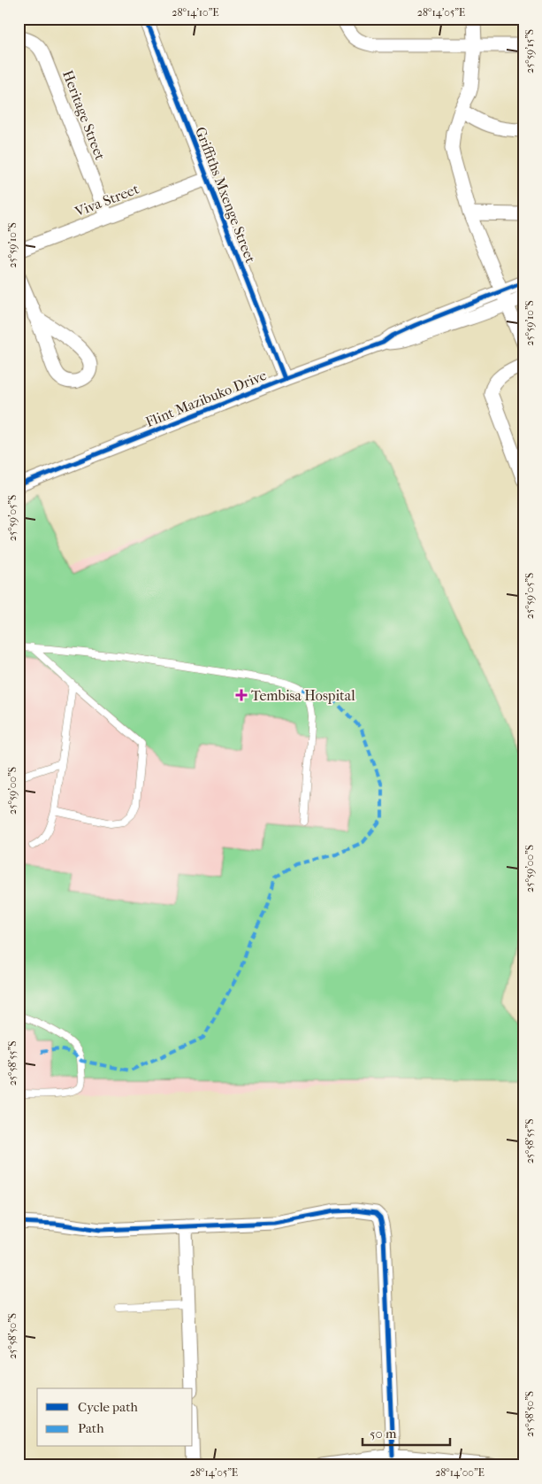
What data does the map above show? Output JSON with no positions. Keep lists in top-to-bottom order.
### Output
{
  "streets": {
    "street": [
      "Heritage Street",
      "Griffiths Mxenge Street",
      "Viva Street",
      "Flint Mazibuko Drive"
    ]
  },
  "crossings": [
    ["Heritage Street", "Viva Street"],
    ["Griffiths Mxenge Street", "Viva Street"],
    ["Griffiths Mxenge Street", "Flint Mazibuko Drive"]
  ],
  "places": {
    "health": ["Tembisa Hospital"]
  },
  "legend": ["Cycle path", "Path"],
  "scale_bar": "50 m",
  "coordinates": [
    "28°14'10\"E",
    "28°14'05\"E",
    "25°59'15\"S",
    "25°59'10\"S",
    "25°59'05\"S",
    "25°59'00\"S",
    "25°58'55\"S",
    "25°58'50\"S",
    "28°14'00\"E"
  ]
}
